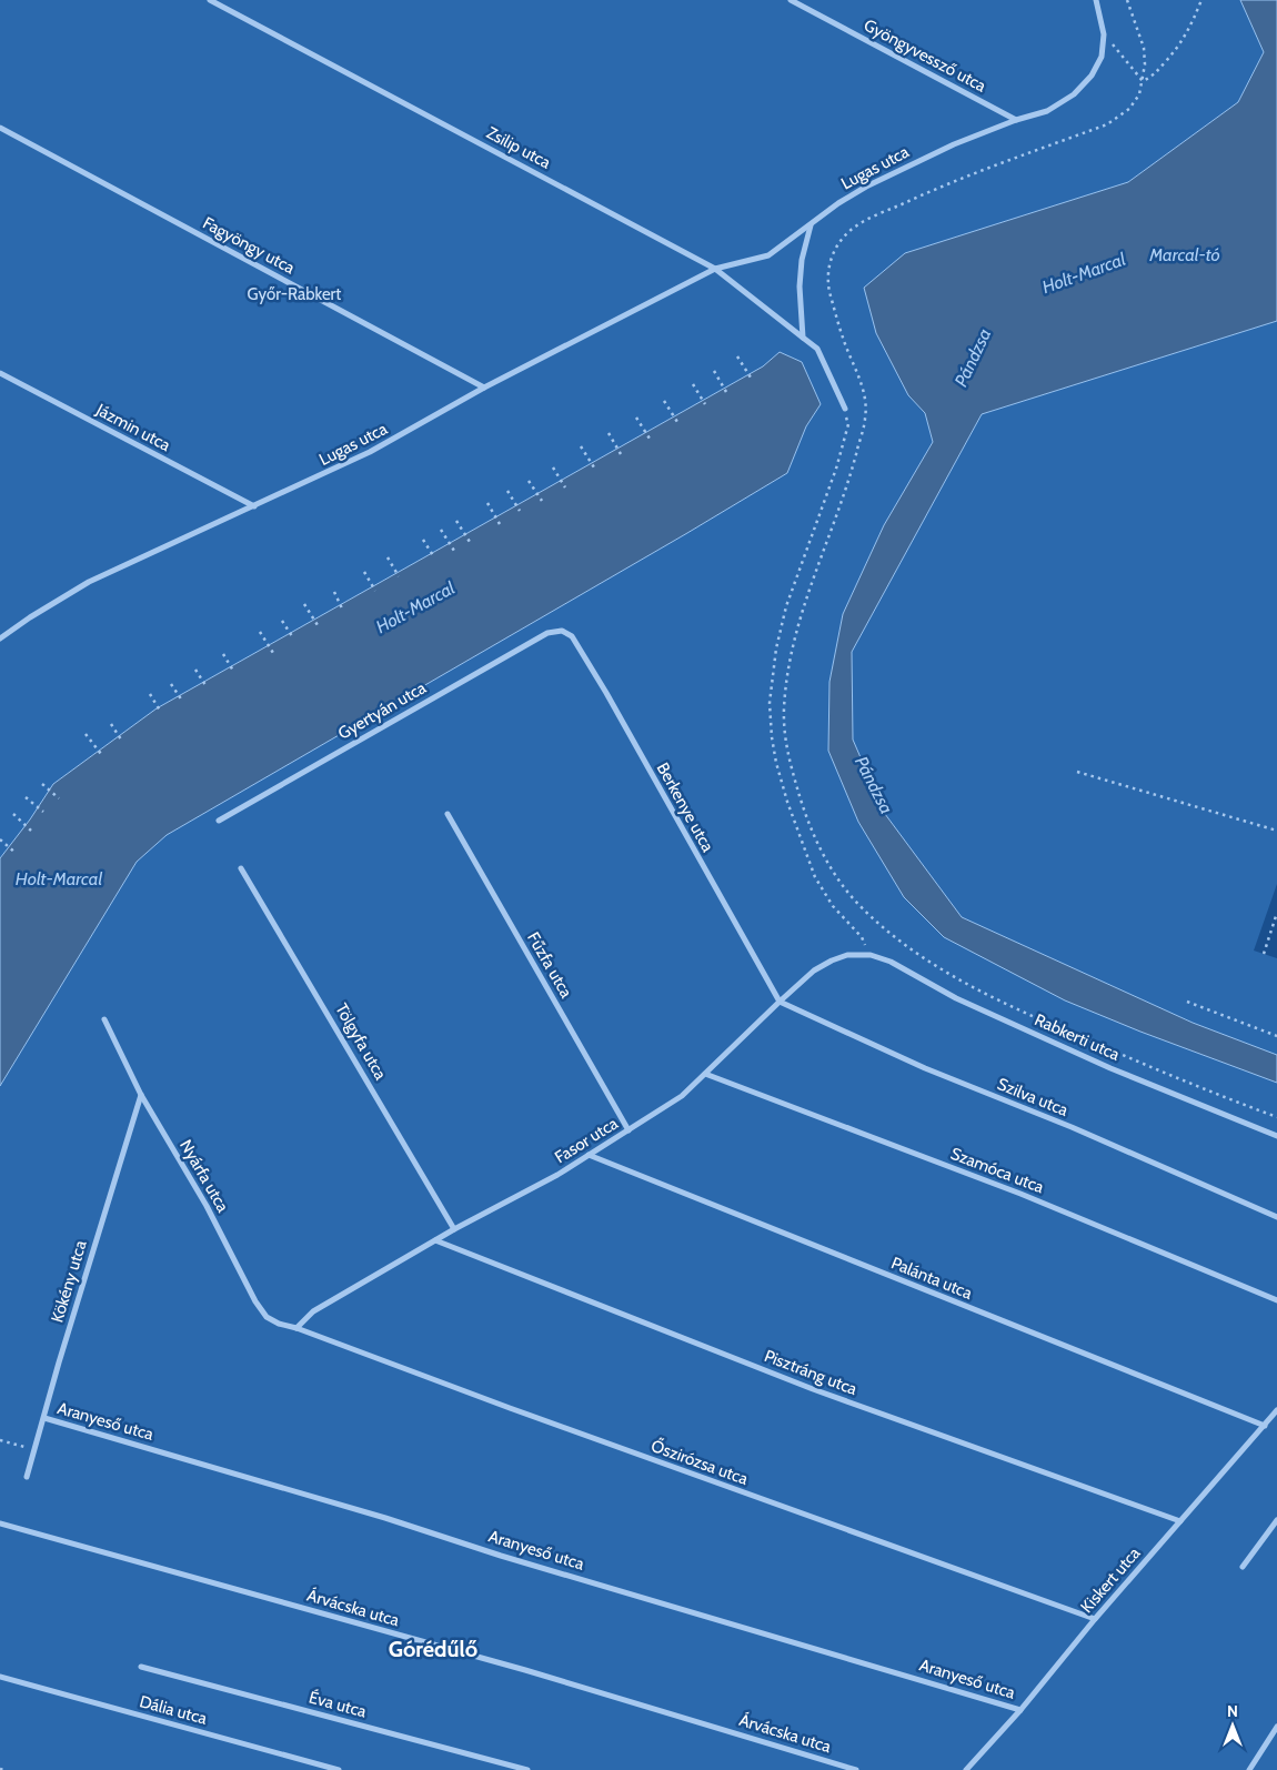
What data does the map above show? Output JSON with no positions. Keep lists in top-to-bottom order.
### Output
{
  "streets": {
    "street": [
      "Gyöngyvessző utca",
      "Zsilip utca",
      "Lugas utca",
      "Fagyöngy utca",
      "Jázmin utca",
      "Gyertyán utca",
      "Berkenye utca",
      "Fűzfa utca",
      "Rabkerti utca",
      "Tölgyfa utca",
      "Szilva utca",
      "Fasor utca",
      "Szamóca utca",
      "Nyárfa utca",
      "Palánta utca",
      "Kökény utca",
      "Pisztráng utca",
      "Aranyeső utca",
      "Őszirózsa utca",
      "Kiskert utca",
      "Árvácska utca",
      "Éva utca",
      "Dália utca"
    ]
  },
  "crossings": [
    ["Gyöngyvessző utca", "Lugas utca"],
    ["Zsilip utca", "Lugas utca"],
    ["Lugas utca", "Fagyöngy utca"],
    ["Lugas utca", "Jázmin utca"],
    ["Gyertyán utca", "Berkenye utca"],
    ["Berkenye utca", "Szilva utca"],
    ["Berkenye utca", "Fasor utca"],
    ["Fűzfa utca", "Fasor utca"],
    ["Rabkerti utca", "Fasor utca"],
    ["Tölgyfa utca", "Fasor utca"],
    ["Szilva utca", "Fasor utca"],
    ["Fasor utca", "Szamóca utca"],
    ["Fasor utca", "Nyárfa utca"],
    ["Fasor utca", "Palánta utca"],
    ["Fasor utca", "Pisztráng utca"],
    ["Fasor utca", "Őszirózsa utca"],
    ["Nyárfa utca", "Kökény utca"],
    ["Nyárfa utca", "Őszirózsa utca"],
    ["Palánta utca", "Kiskert utca"],
    ["Kökény utca", "Aranyeső utca"],
    ["Pisztráng utca", "Kiskert utca"],
    ["Aranyeső utca", "Kiskert utca"],
    ["Őszirózsa utca", "Kiskert utca"]
  ],
  "districts": ["Górédűlő"],
  "water": ["Marcal-tó", "Holt-Marcal", "Pándzsa"],
  "parks": ["Győr-Rabkert"],
  "north": "top"
}
